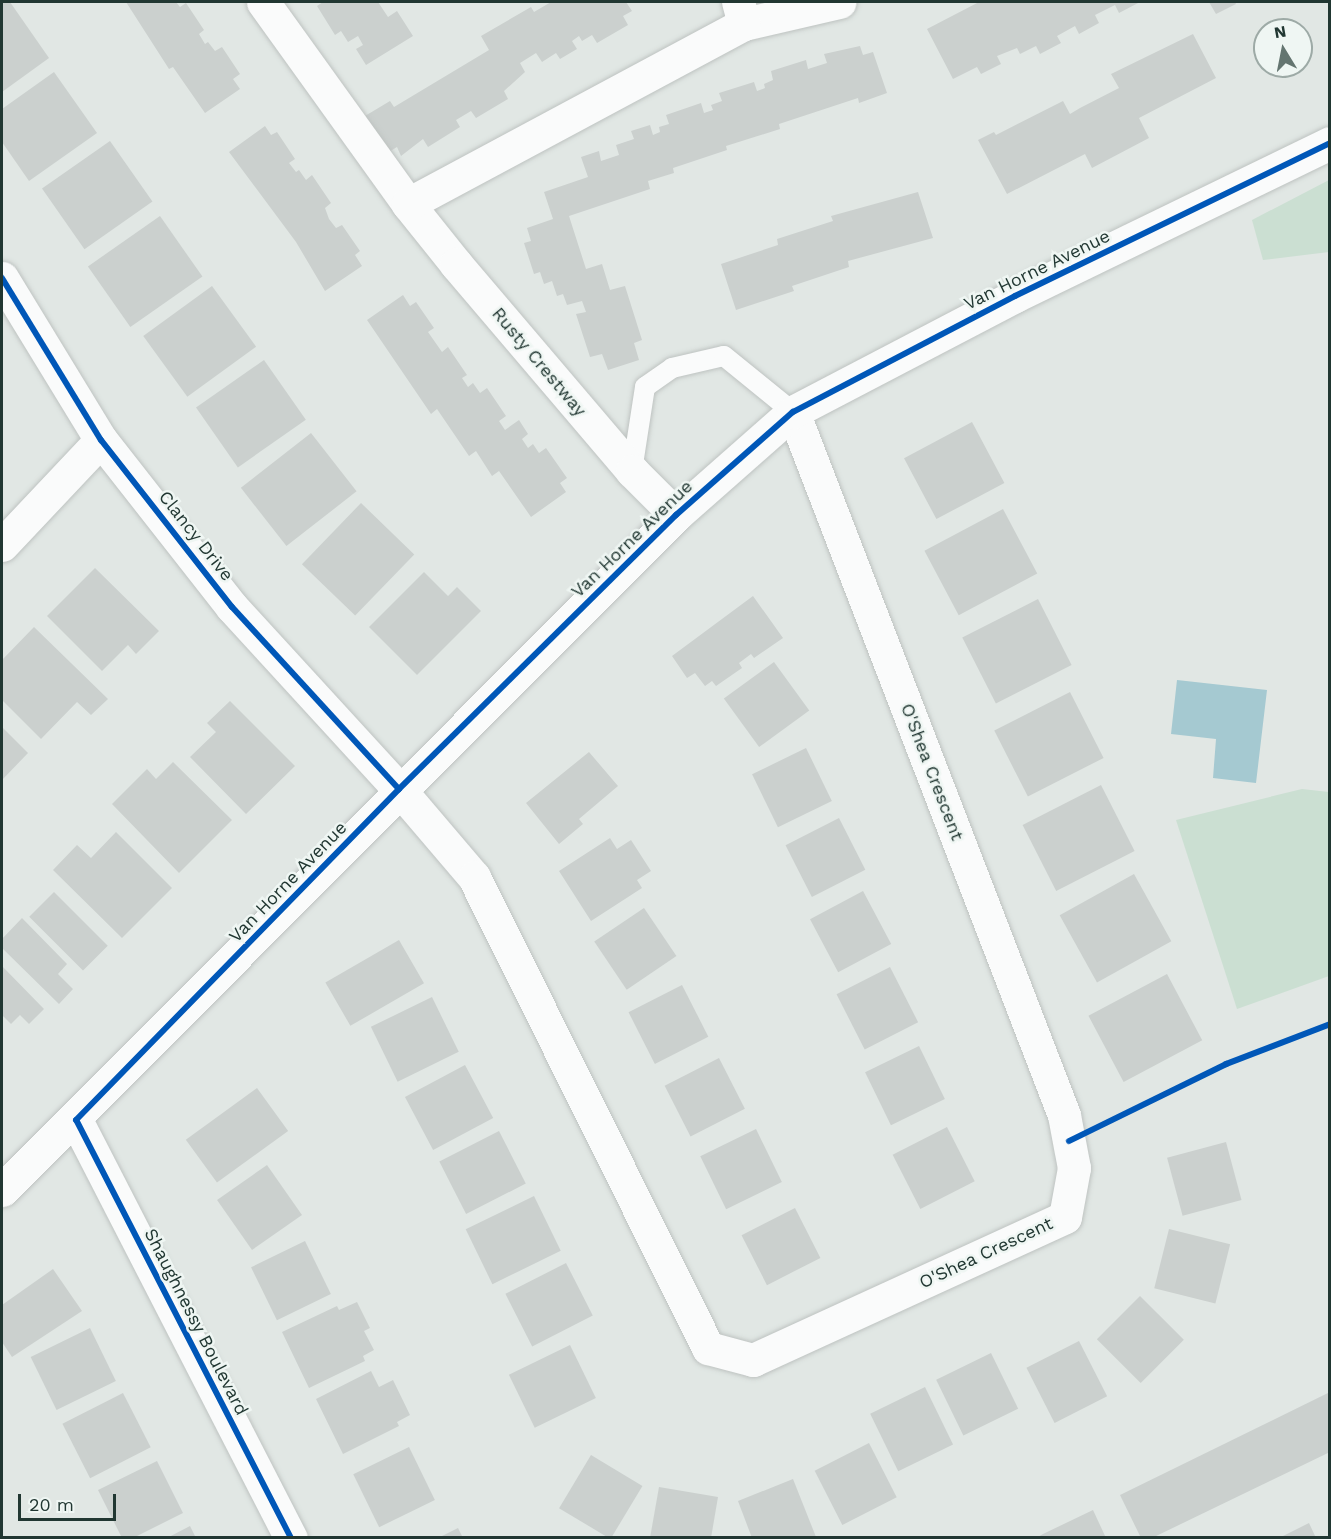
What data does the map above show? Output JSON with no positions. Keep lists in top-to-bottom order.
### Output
{
  "streets": {
    "street": [
      "Van Horne Avenue",
      "Rusty Crestway",
      "Clancy Drive",
      "O'Shea Crescent",
      "Shaughnessy Boulevard"
    ]
  },
  "crossings": [
    ["Van Horne Avenue", "Rusty Crestway"],
    ["Van Horne Avenue", "Clancy Drive"],
    ["Van Horne Avenue", "O'Shea Crescent"],
    ["Van Horne Avenue", "Shaughnessy Boulevard"],
    ["Clancy Drive", "O'Shea Crescent"]
  ],
  "scale_bar": "20 m",
  "north": "top"
}
